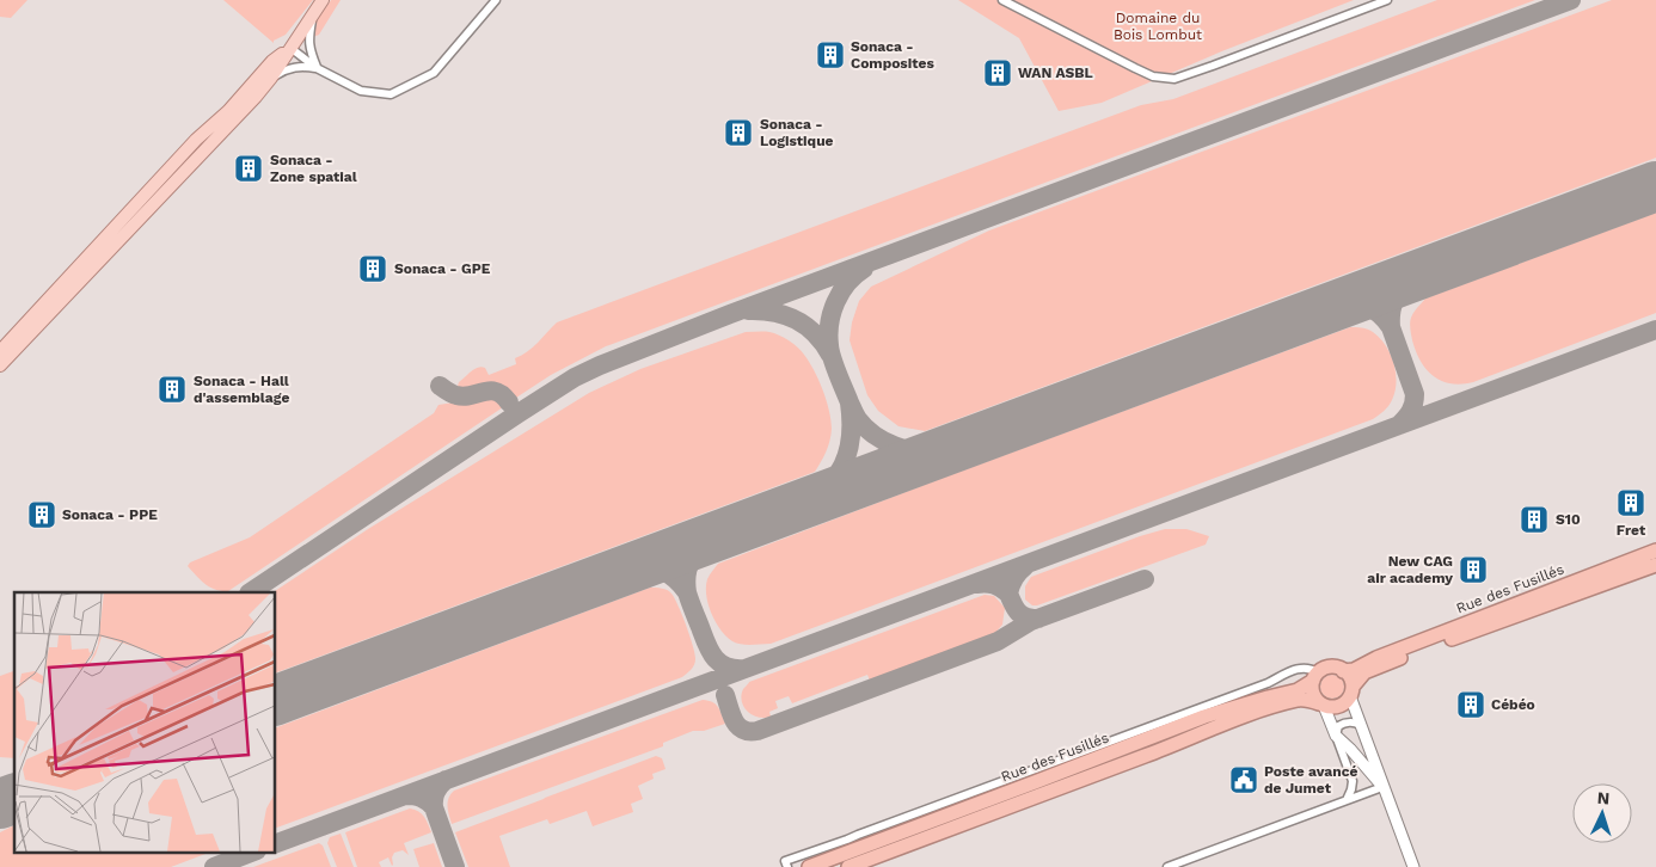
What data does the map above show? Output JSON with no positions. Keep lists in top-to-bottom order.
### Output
{
  "streets": {
    "highway": ["Rue des Fusillés"]
  },
  "parks": ["Domaine du Bois Lombut"],
  "places": {
    "building": [
      "Sonaca - Composites",
      "WAN ASBL",
      "Sonaca - Logistique",
      "Sonaca - Zone spatial",
      "Sonaca - GPE",
      "Sonaca - Hall d'assemblage",
      "Fret",
      "Sonaca - PPE",
      "S10",
      "New CAG air academy",
      "Cébéo"
    ],
    "public building": ["Poste avancé de Jumet"]
  },
  "north": "top"
}
